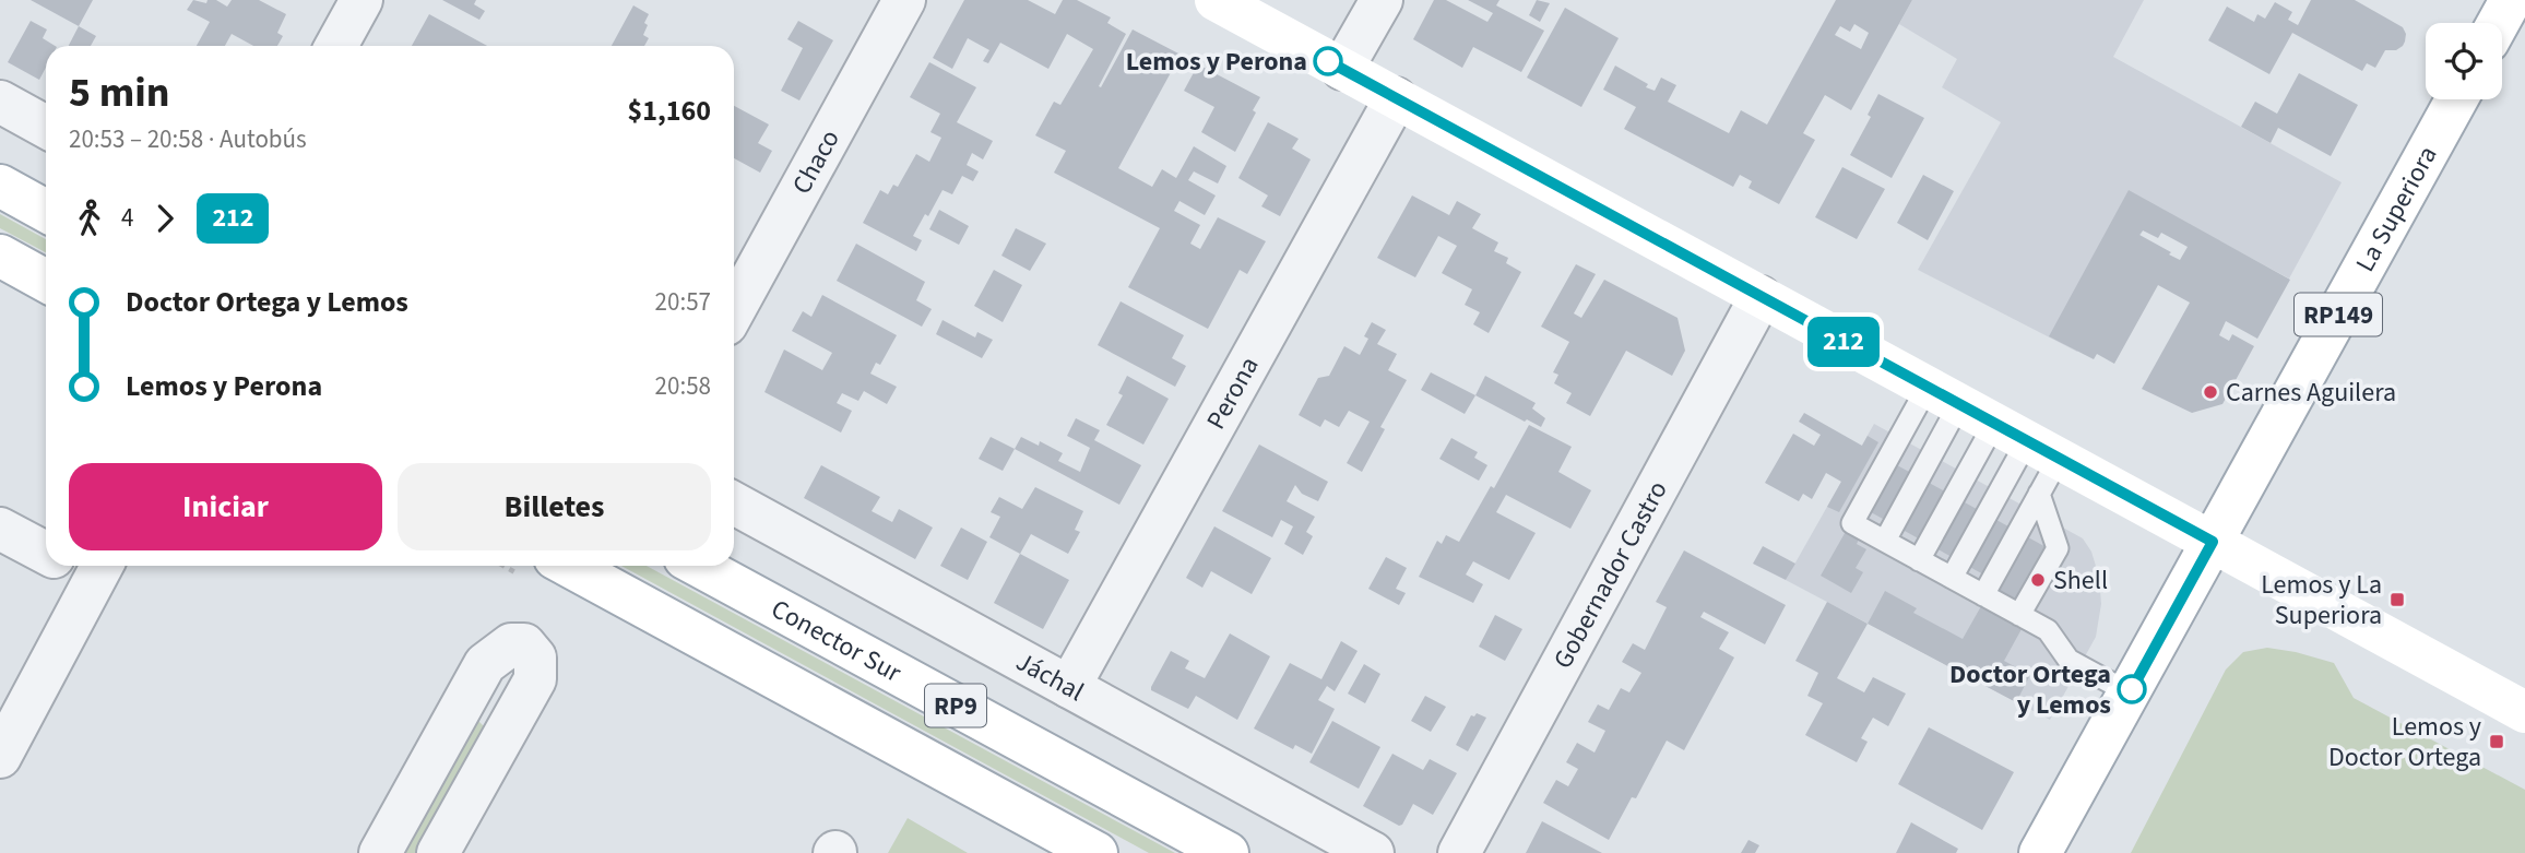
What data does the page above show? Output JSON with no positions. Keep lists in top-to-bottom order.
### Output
{
  "streets": {
    "main road": [
      "La Superiora",
      "RP149",
      "Conector Sur",
      "RP9"
    ],
    "street": [
      "Chaco",
      "Perona",
      "Gobernador Castro",
      "Jáchal"
    ]
  },
  "crossings": [
    ["Perona", "Jáchal"]
  ],
  "places": {
    "other": [
      "Lemos y Perona",
      "Carnes Aguilera",
      "Shell",
      "Doctor Ortega y Lemos"
    ],
    "transit": ["Lemos y La Superiora", "Lemos y Doctor Ortega"]
  },
  "lines": ["bus line 212"],
  "page": {
    "on_map": "212",
    "heading": ["5 min", "20:53 – 20:58 · Autobús", "$1,160"],
    "legs": ["4", "212"],
    "list": [
      {
        "name": "Doctor Ortega y Lemos",
        "value": "20:57"
      },
      {
        "name": "Lemos y Perona",
        "value": "20:58"
      }
    ],
    "buttons": ["Iniciar", "Billetes"]
  }
}
